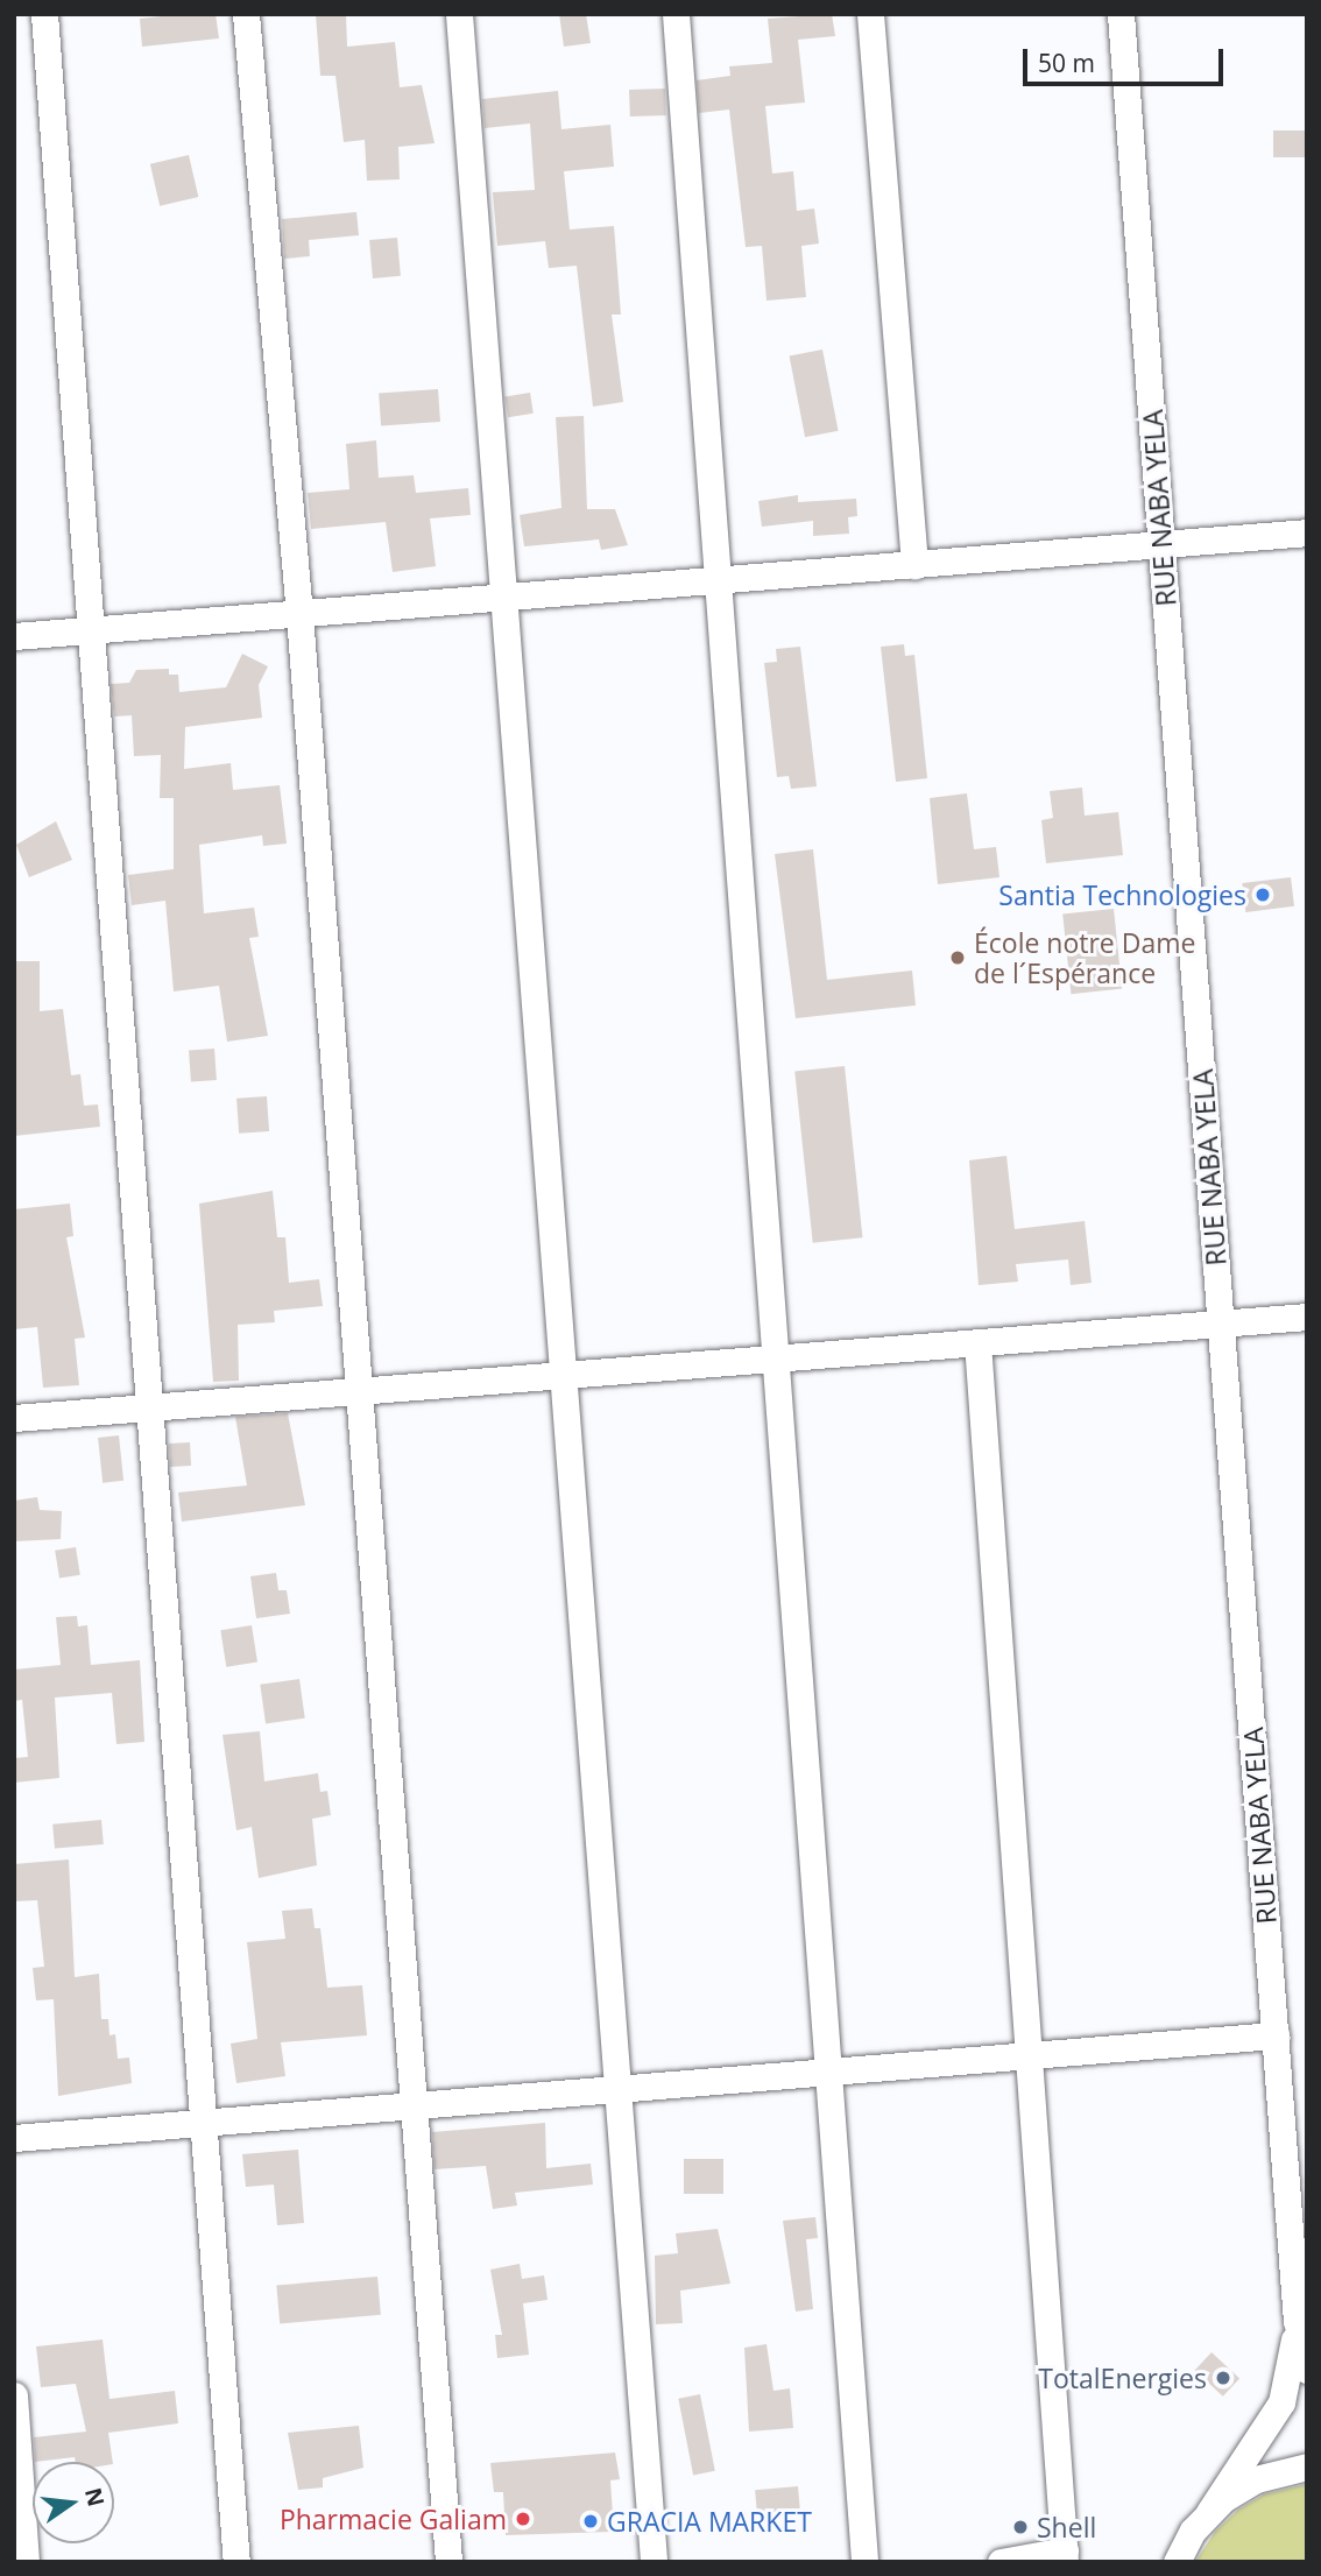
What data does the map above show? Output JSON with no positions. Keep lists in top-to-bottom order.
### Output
{
  "streets": {
    "street": ["RUE NABA YELA"]
  },
  "places": [
    "Santia Technologies",
    "École notre Dame de l´Espérance",
    "TotalEnergies",
    "Pharmacie Galiam",
    "GRACIA MARKET",
    "Shell"
  ],
  "scale_bar": "50 m",
  "north": "right"
}
